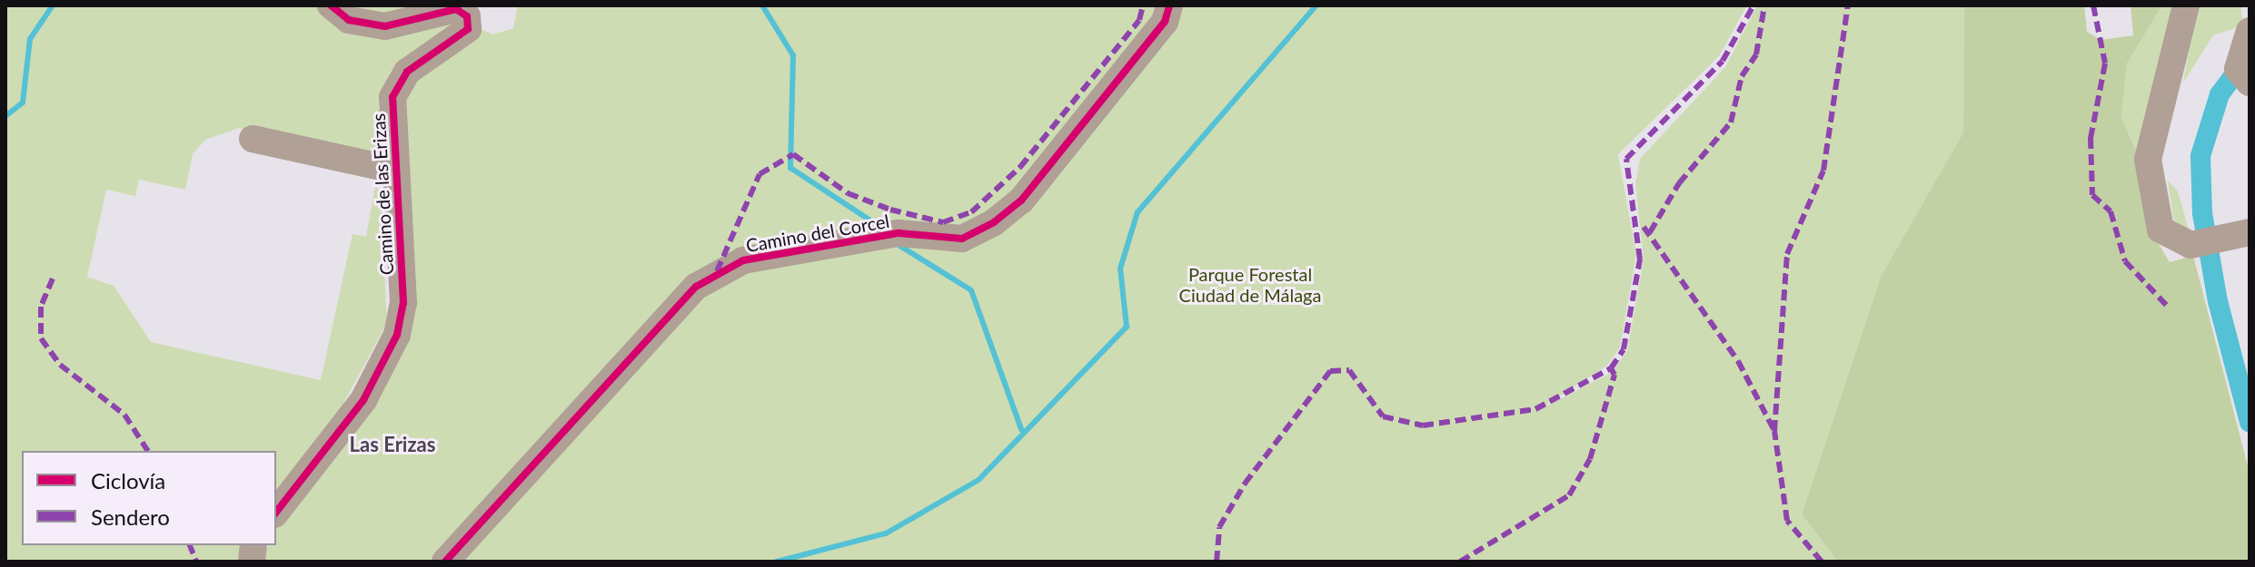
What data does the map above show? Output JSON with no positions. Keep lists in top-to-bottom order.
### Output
{
  "streets": {
    "street": ["Camino de las Erizas", "Camino del Corcel"]
  },
  "districts": ["Las Erizas"],
  "parks": ["Parque Forestal Ciudad de Málaga"],
  "legend": ["Ciclovía", "Sendero"]
}
